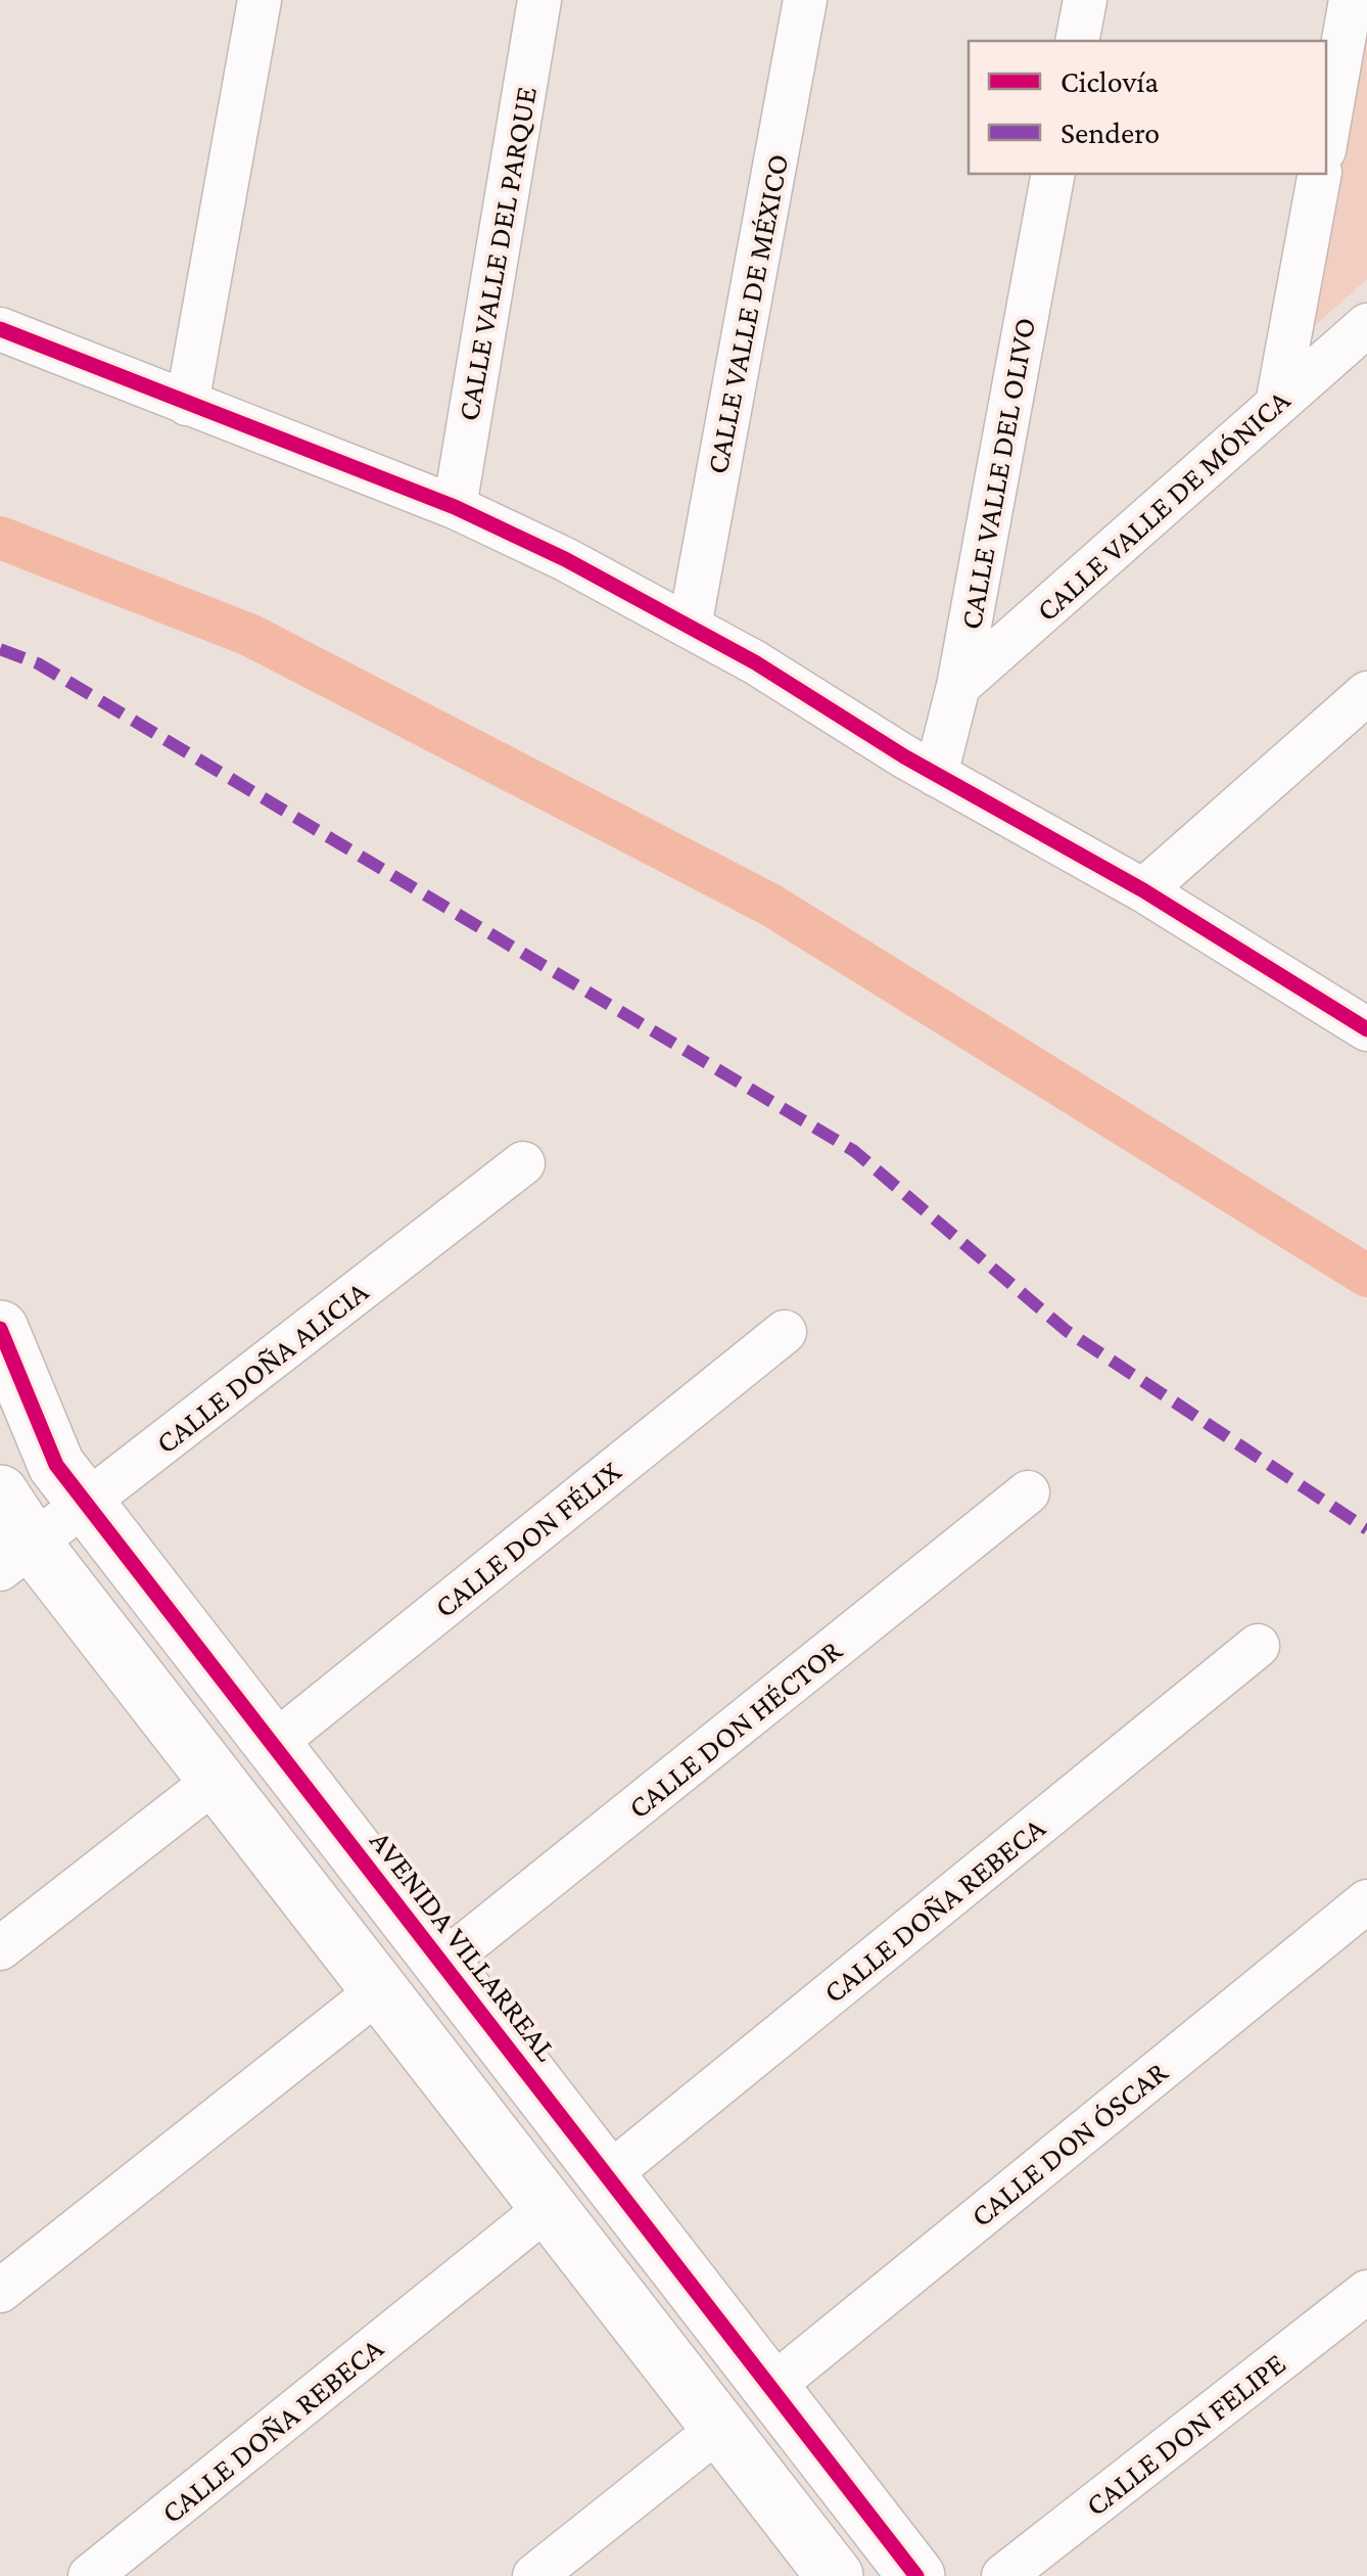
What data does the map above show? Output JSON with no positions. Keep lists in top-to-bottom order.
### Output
{
  "streets": {
    "street": [
      "CALLE VALLE DEL PARQUE",
      "CALLE VALLE DE MÉXICO",
      "CALLE VALLE DEL OLIVO",
      "CALLE VALLE DE MÓNICA",
      "CALLE DOÑA ALICIA",
      "CALLE DON FÉLIX",
      "CALLE DON HÉCTOR",
      "CALLE DOÑA REBECA",
      "AVENIDA VILLARREAL",
      "CALLE DON ÓSCAR",
      "CALLE DON FELIPE"
    ]
  },
  "crossings": [
    ["CALLE VALLE DEL OLIVO", "CALLE VALLE DE MÓNICA"],
    ["CALLE DOÑA ALICIA", "AVENIDA VILLARREAL"],
    ["CALLE DON FÉLIX", "AVENIDA VILLARREAL"],
    ["CALLE DON HÉCTOR", "AVENIDA VILLARREAL"],
    ["CALLE DOÑA REBECA", "AVENIDA VILLARREAL"],
    ["AVENIDA VILLARREAL", "CALLE DON ÓSCAR"]
  ],
  "legend": ["Ciclovía", "Sendero"]
}
